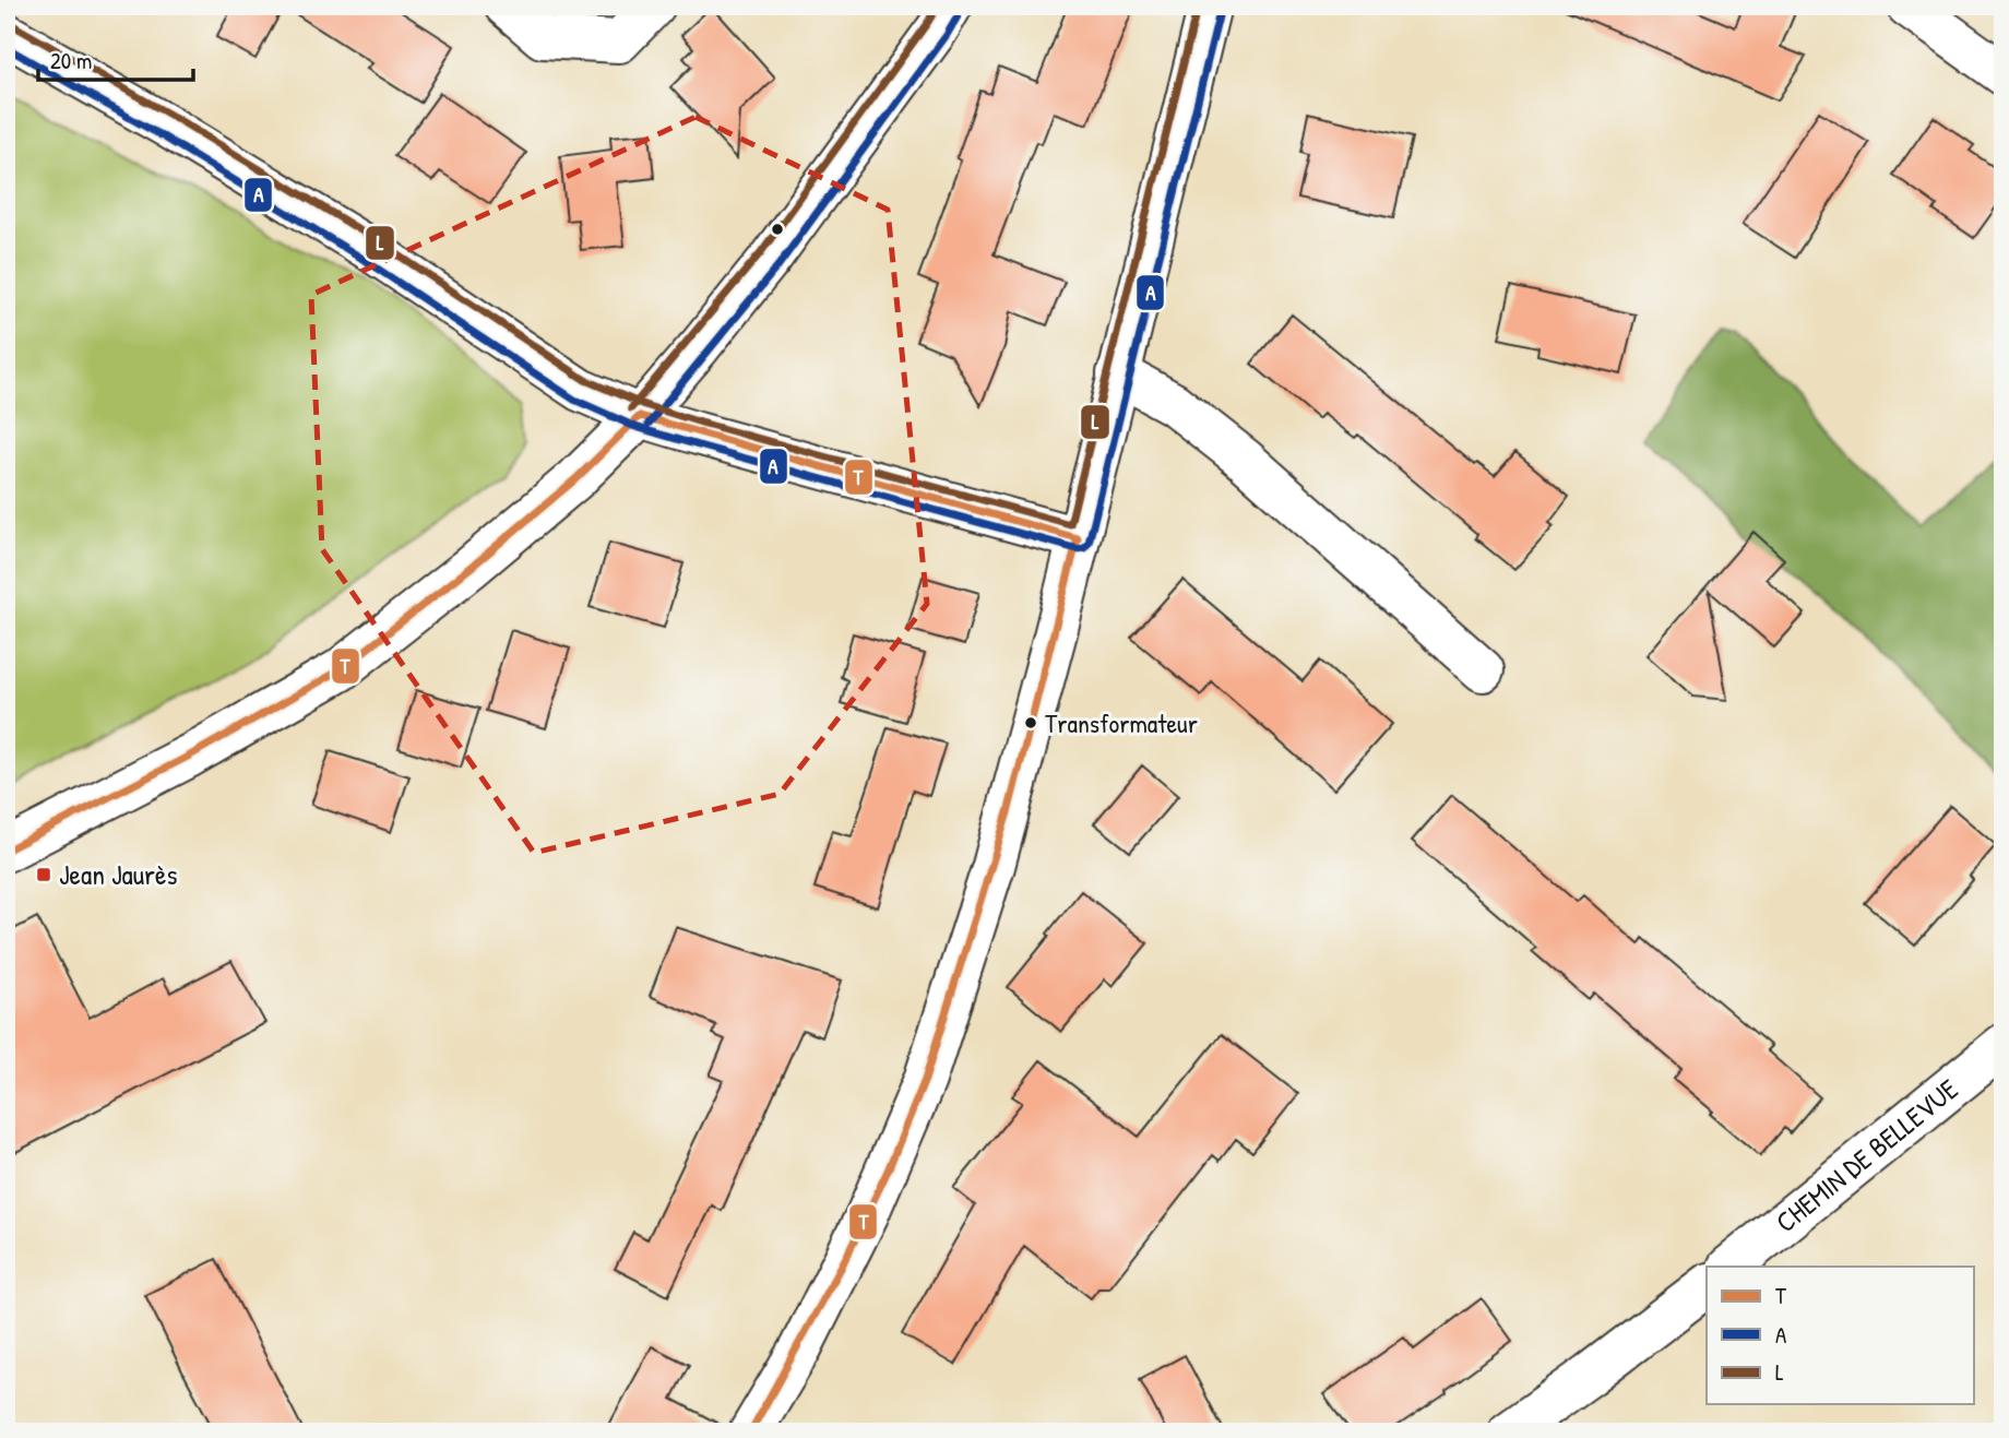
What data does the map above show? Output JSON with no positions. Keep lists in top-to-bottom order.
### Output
{
  "streets": {
    "street": ["CHEMIN DE BELLEVUE"]
  },
  "places": {
    "other": ["Transformateur"],
    "transit": ["Jean Jaurès"]
  },
  "lines": ["transit line L", "transit line A", "transit line T"],
  "legend": ["T", "A", "L"],
  "scale_bar": "20 m"
}
